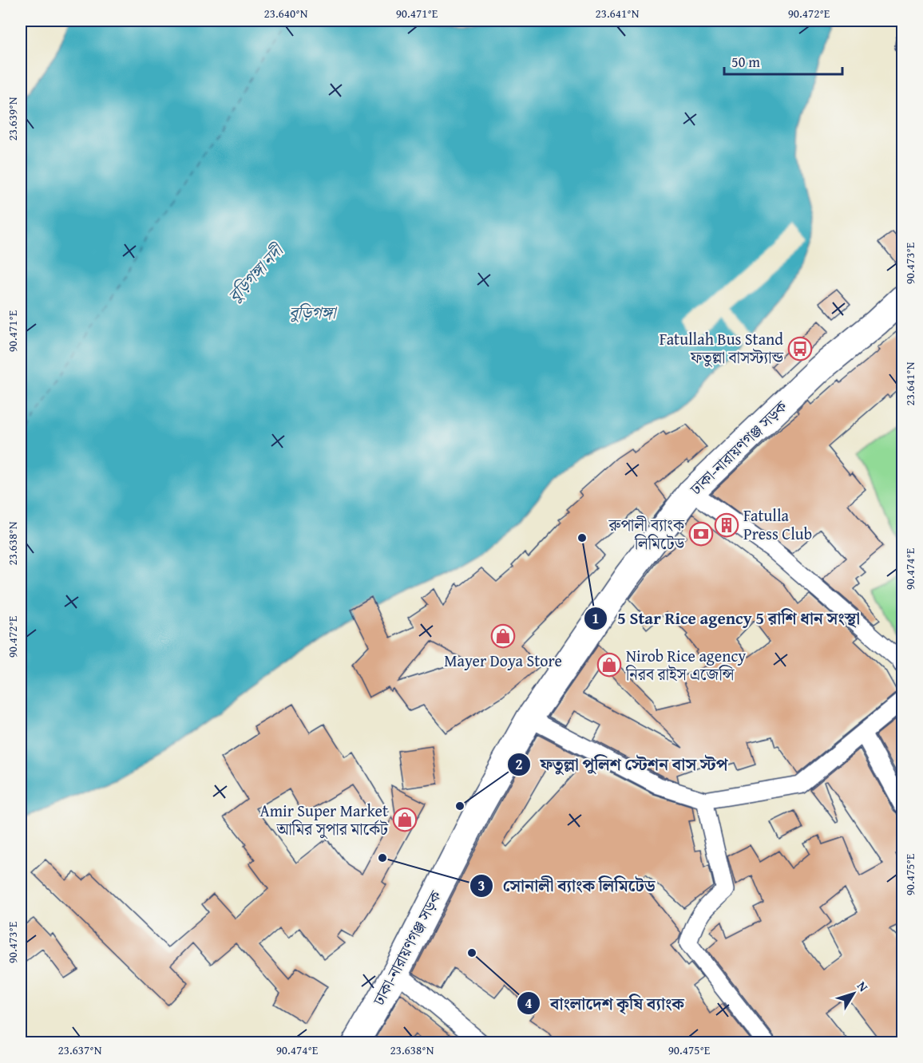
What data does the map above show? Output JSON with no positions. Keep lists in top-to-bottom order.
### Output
{
  "streets": {
    "highway": ["ঢাকা-নারায়ণগঞ্জ সড়ক"]
  },
  "water": ["বুড়িগঙ্গা নদী", "বুড়িগঙ্গা"],
  "places": {
    "bus stop": ["Fatullah Bus Stand ফতুল্লা বাসস্ট্যান্ড"],
    "building": ["Fatulla Press Club"],
    "bank": ["রুপালী ব্যাংক লিমিটেড"],
    "other": [
      "5 Star Rice agency 5 রাশি ধান সংস্থা",
      "ফতুল্লা পুলিশ স্টেশন বাস স্টপ",
      "সোনালী ব্যাংক লিমিটেড",
      "বাংলাদেশ কৃষি ব্যাংক"
    ],
    "shop": ["Mayer Doya Store", "Nirob Rice agency নিরব রাইস এজেন্সি", "Amir Super Market আমির সুপার মার্কেট"]
  },
  "scale_bar": "50 m",
  "north": "top right",
  "coordinates": [
    "23.640°N",
    "90.471°E",
    "23.641°N",
    "90.472°E",
    "23.639°N",
    "90.473°E",
    "23.638°N",
    "90.474°E",
    "90.475°E",
    "23.637°N"
  ]
}
